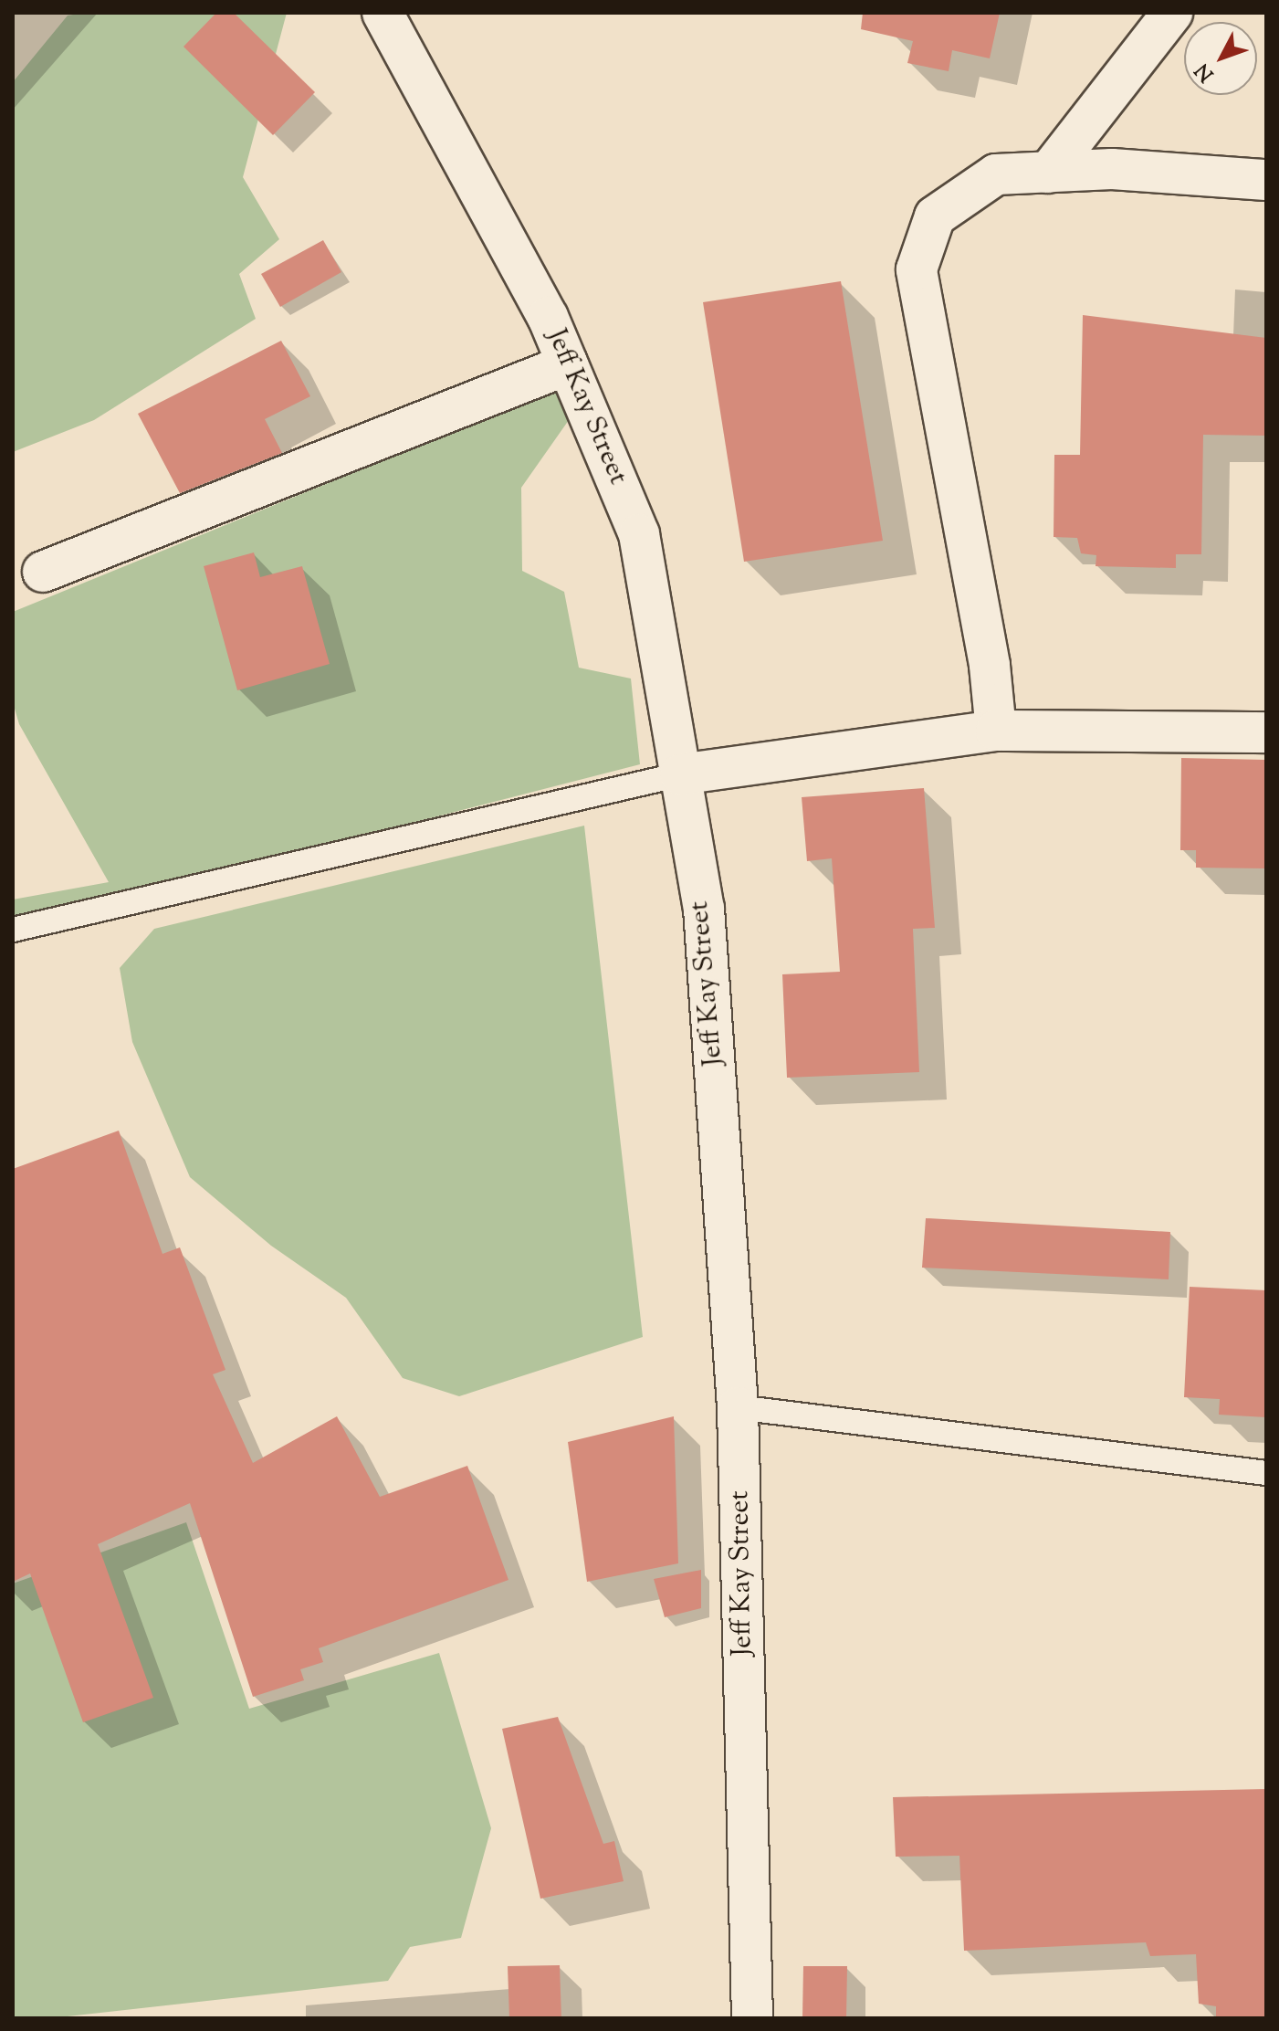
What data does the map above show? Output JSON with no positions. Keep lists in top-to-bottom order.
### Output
{
  "streets": {
    "street": ["Jeff Kay Street"]
  },
  "north": "bottom left"
}
